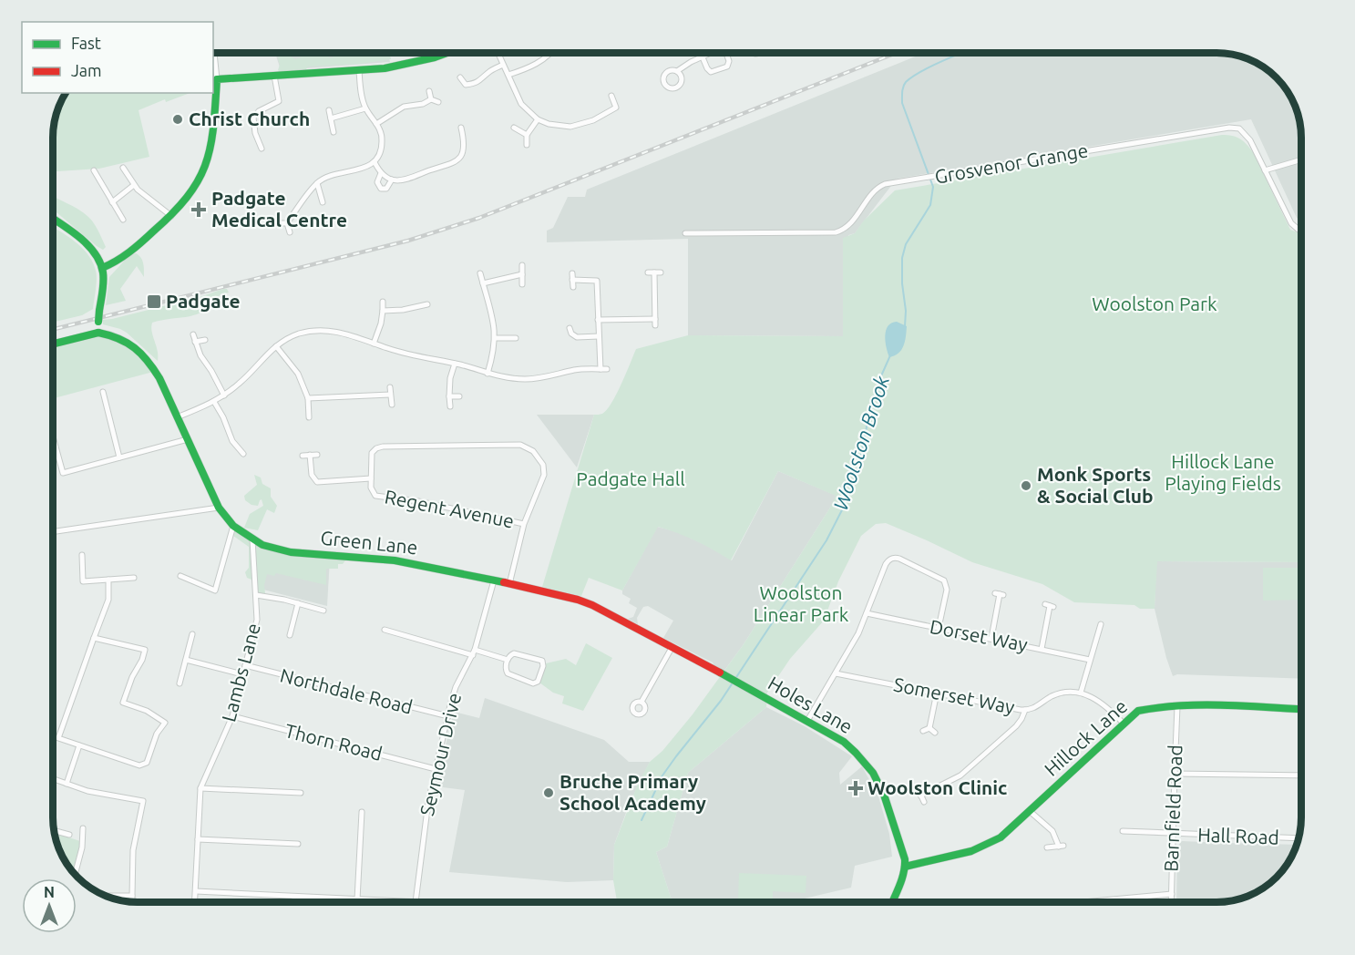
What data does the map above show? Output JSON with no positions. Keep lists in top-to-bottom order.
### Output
{
  "streets": {
    "street": [
      "Grosvenor Grange",
      "Regent Avenue",
      "Green Lane",
      "Dorset Way",
      "Lambs Lane",
      "Northdale Road",
      "Somerset Way",
      "Holes Lane",
      "Hillock Lane",
      "Thorn Road",
      "Seymour Drive",
      "Barnfield Road",
      "Hall Road"
    ]
  },
  "crossings": [
    ["Green Lane", "Lambs Lane"],
    ["Green Lane", "Holes Lane"],
    ["Green Lane", "Seymour Drive"],
    ["Lambs Lane", "Northdale Road"],
    ["Lambs Lane", "Thorn Road"],
    ["Northdale Road", "Seymour Drive"],
    ["Holes Lane", "Hillock Lane"],
    ["Hillock Lane", "Barnfield Road"],
    ["Thorn Road", "Seymour Drive"],
    ["Barnfield Road", "Hall Road"]
  ],
  "water": ["Woolston Brook"],
  "parks": [
    "Woolston Park",
    "Hillock Lane Playing Fields",
    "Padgate Hall",
    "Woolston Linear Park"
  ],
  "places": {
    "other": ["Christ Church", "Monk Sports & Social Club", "Bruche Primary School Academy"],
    "health": ["Padgate Medical Centre", "Woolston Clinic"],
    "transit": ["Padgate"]
  },
  "legend": ["Fast", "Jam"],
  "north": "top"
}
